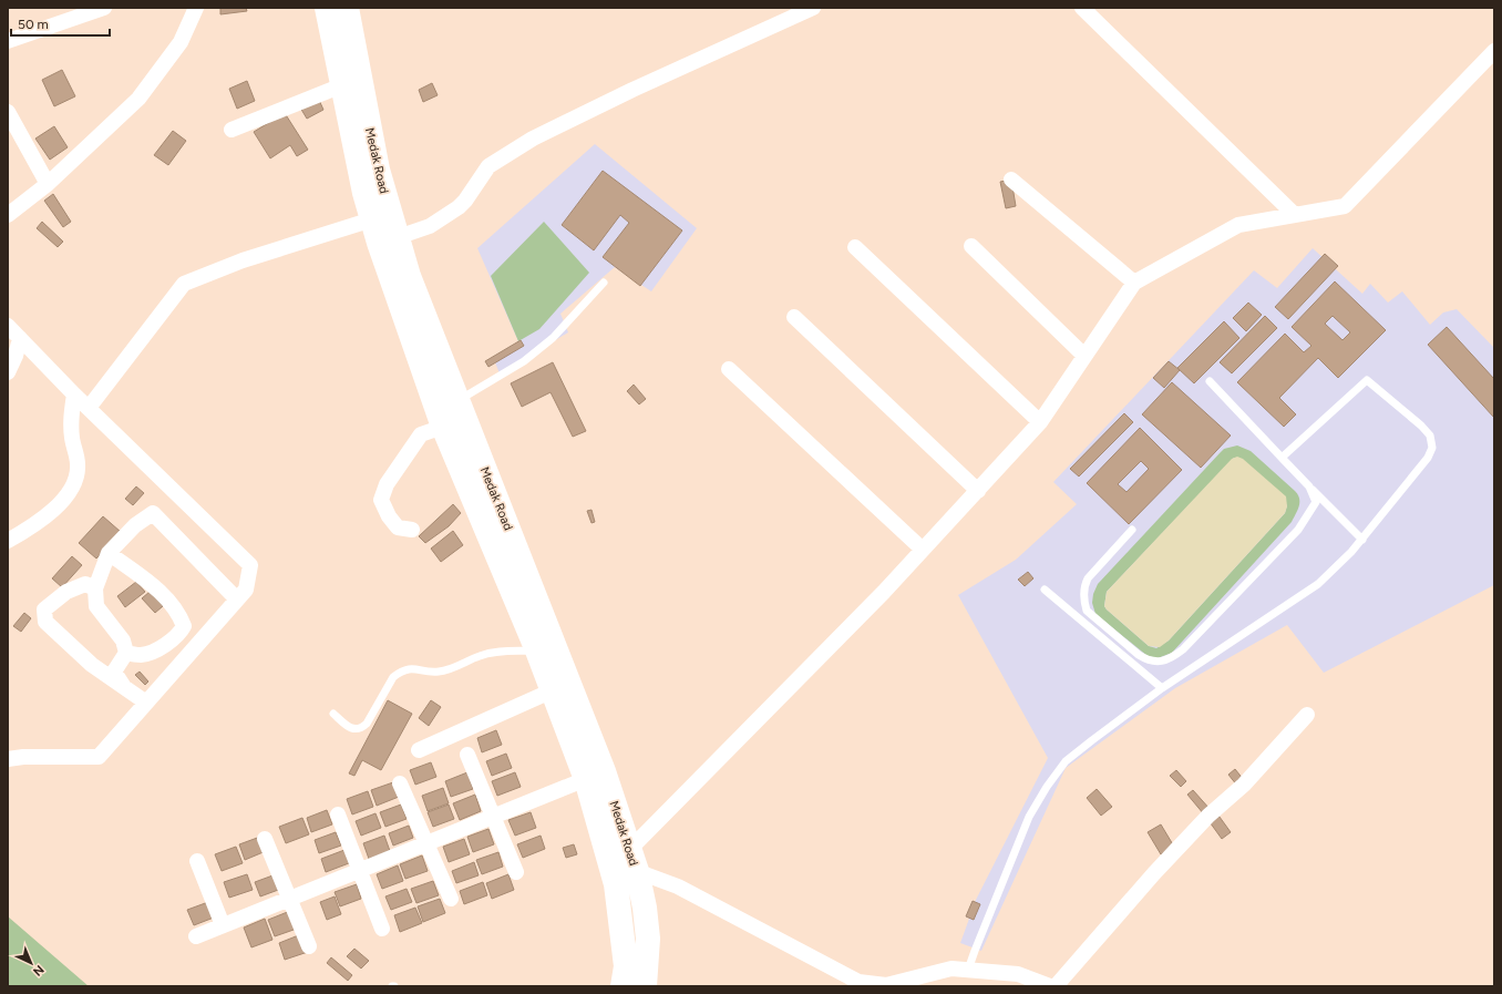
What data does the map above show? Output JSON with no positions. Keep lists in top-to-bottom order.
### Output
{
  "streets": {
    "main road": ["Medak Road"]
  },
  "scale_bar": "50 m",
  "north": "bottom right"
}
